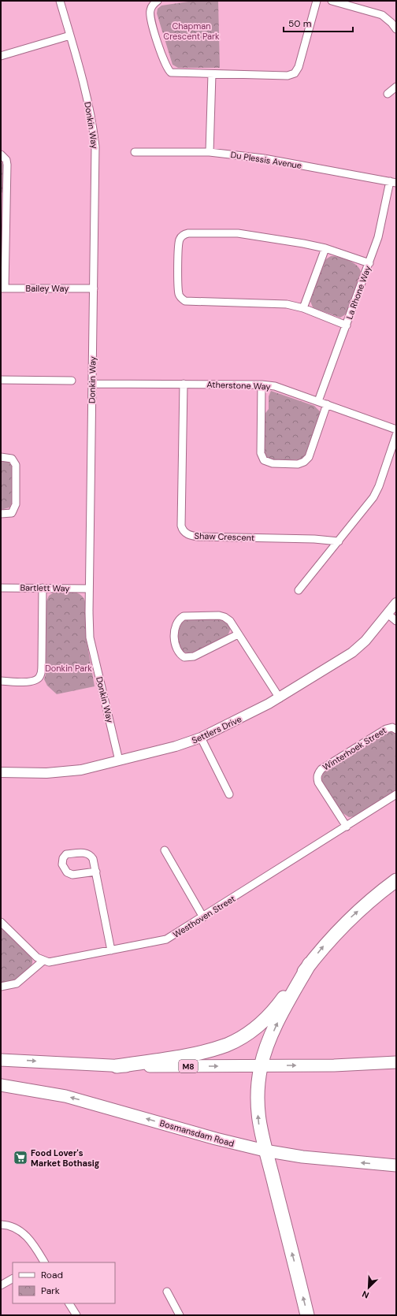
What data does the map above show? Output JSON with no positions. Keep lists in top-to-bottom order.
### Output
{
  "streets": {
    "main road": ["M8", "Bosmansdam Road"],
    "street": [
      "Donkin Way",
      "Du Plessis Avenue",
      "Bailey Way",
      "La Rhone Way",
      "Atherstone Way",
      "Shaw Crescent",
      "Bartlett Way",
      "Settlers Drive",
      "Winterhoek Street",
      "Westhoven Street"
    ]
  },
  "crossings": [
    ["Donkin Way", "Bailey Way"],
    ["Donkin Way", "Atherstone Way"],
    ["Donkin Way", "Bartlett Way"],
    ["Donkin Way", "Settlers Drive"],
    ["Du Plessis Avenue", "La Rhone Way"],
    ["La Rhone Way", "Atherstone Way"],
    ["Atherstone Way", "Shaw Crescent"],
    ["Winterhoek Street", "Westhoven Street"]
  ],
  "parks": ["Chapman Crescent Park", "Donkin Park"],
  "places": {
    "supermarket": ["Food Lover's Market Bothasig"]
  },
  "legend": ["Road", "Park"],
  "scale_bar": "50 m",
  "north": "bottom left"
}
